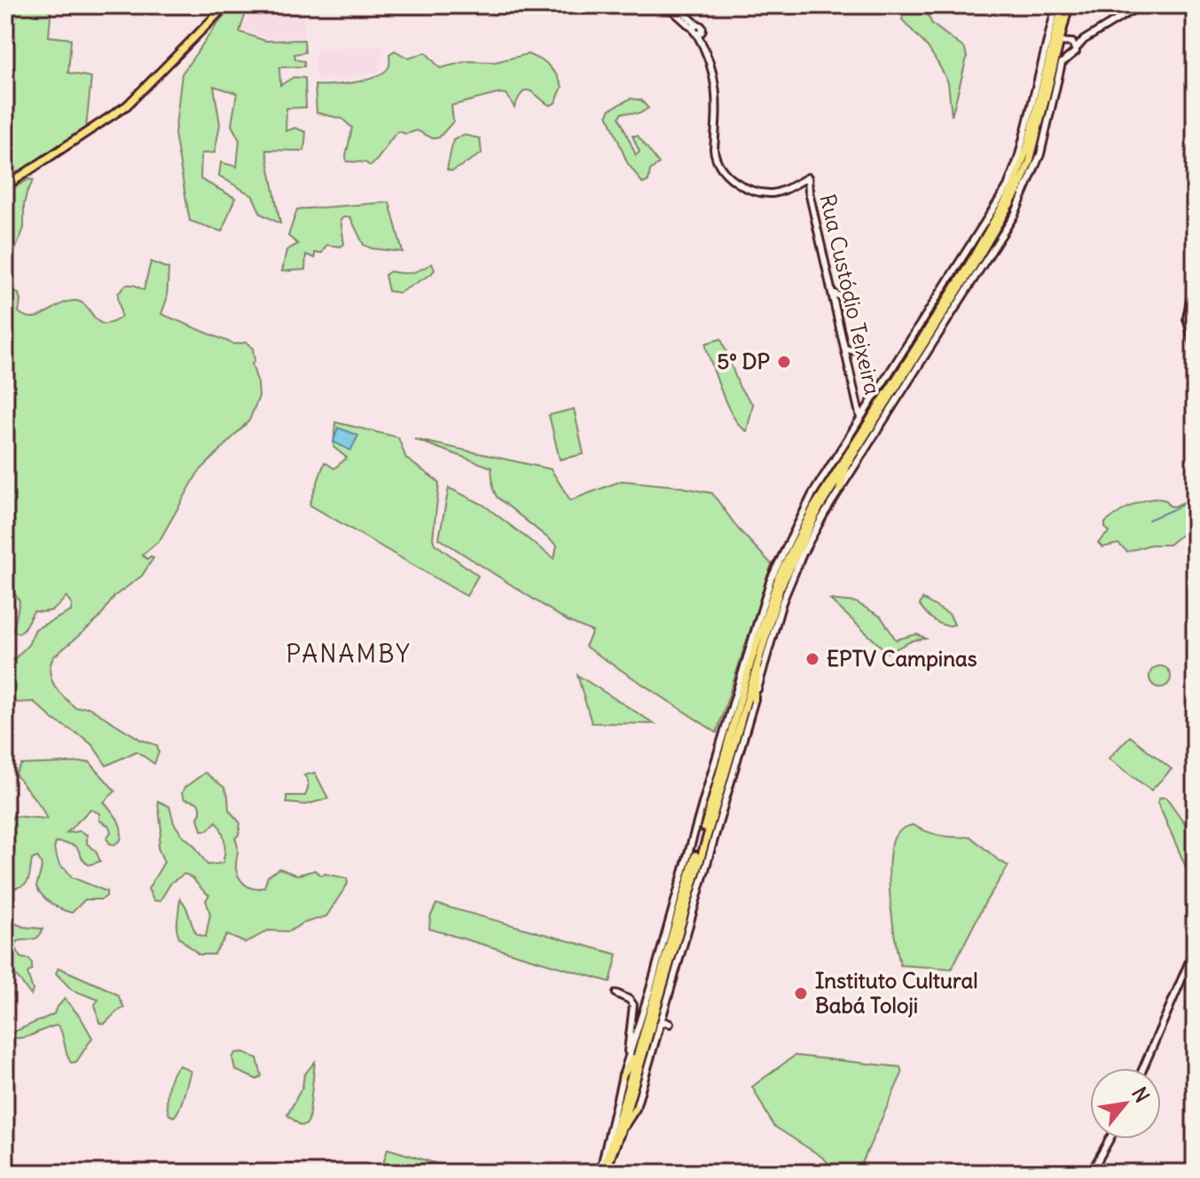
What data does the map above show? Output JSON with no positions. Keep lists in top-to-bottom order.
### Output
{
  "streets": {
    "main road": ["Rua Custódio Teixeira"]
  },
  "districts": ["PANAMBY"],
  "places": ["5º DP", "EPTV Campinas", "Instituto Cultural Babá Toloji"],
  "north": "top right"
}
